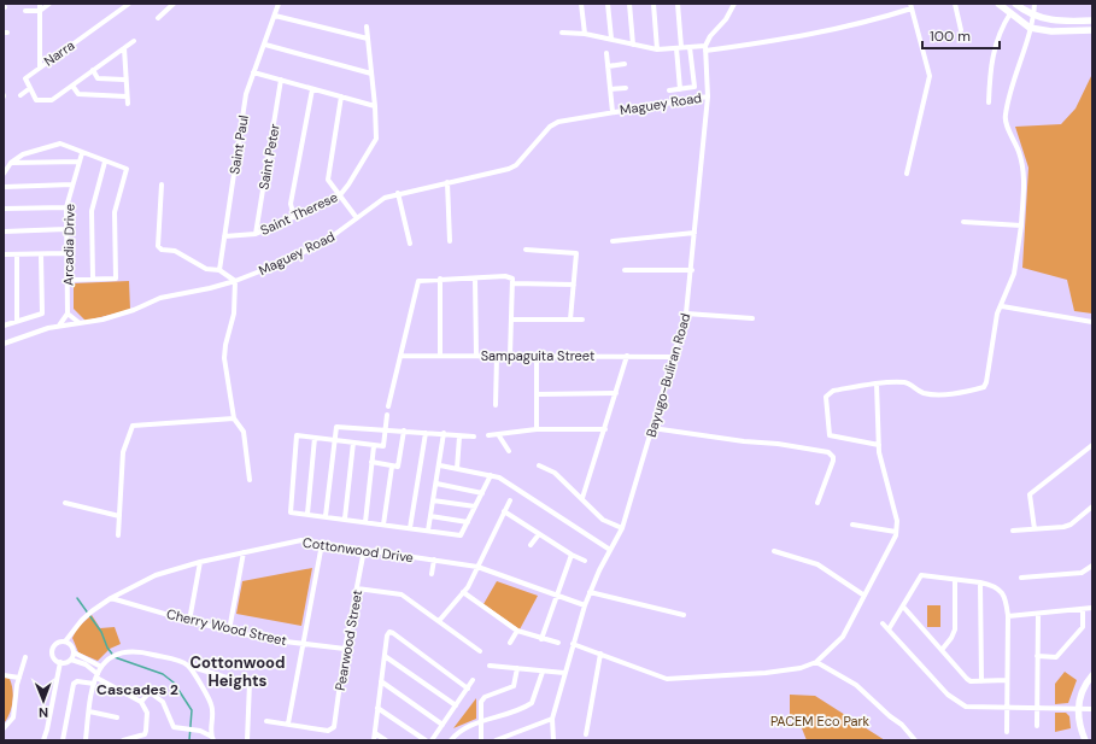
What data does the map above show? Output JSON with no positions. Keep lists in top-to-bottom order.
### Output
{
  "streets": {
    "street": [
      "Narra",
      "Maguey Road",
      "Saint Paul",
      "Saint Peter",
      "Saint Therese",
      "Arcadia Drive",
      "Sampaguita Street",
      "Bayugo-Buliran Road",
      "Cottonwood Drive",
      "Cherry Wood Street",
      "Pearwood Street"
    ]
  },
  "crossings": [
    ["Maguey Road", "Bayugo-Buliran Road"],
    ["Saint Paul", "Saint Therese"],
    ["Saint Peter", "Saint Therese"],
    ["Sampaguita Street", "Bayugo-Buliran Road"],
    ["Bayugo-Buliran Road", "Cottonwood Drive"],
    ["Cottonwood Drive", "Cherry Wood Street"],
    ["Cottonwood Drive", "Pearwood Street"],
    ["Cherry Wood Street", "Pearwood Street"]
  ],
  "districts": ["Cottonwood Heights", "Cascades 2"],
  "parks": ["PACEM Eco Park"],
  "scale_bar": "100 m",
  "north": "bottom"
}
